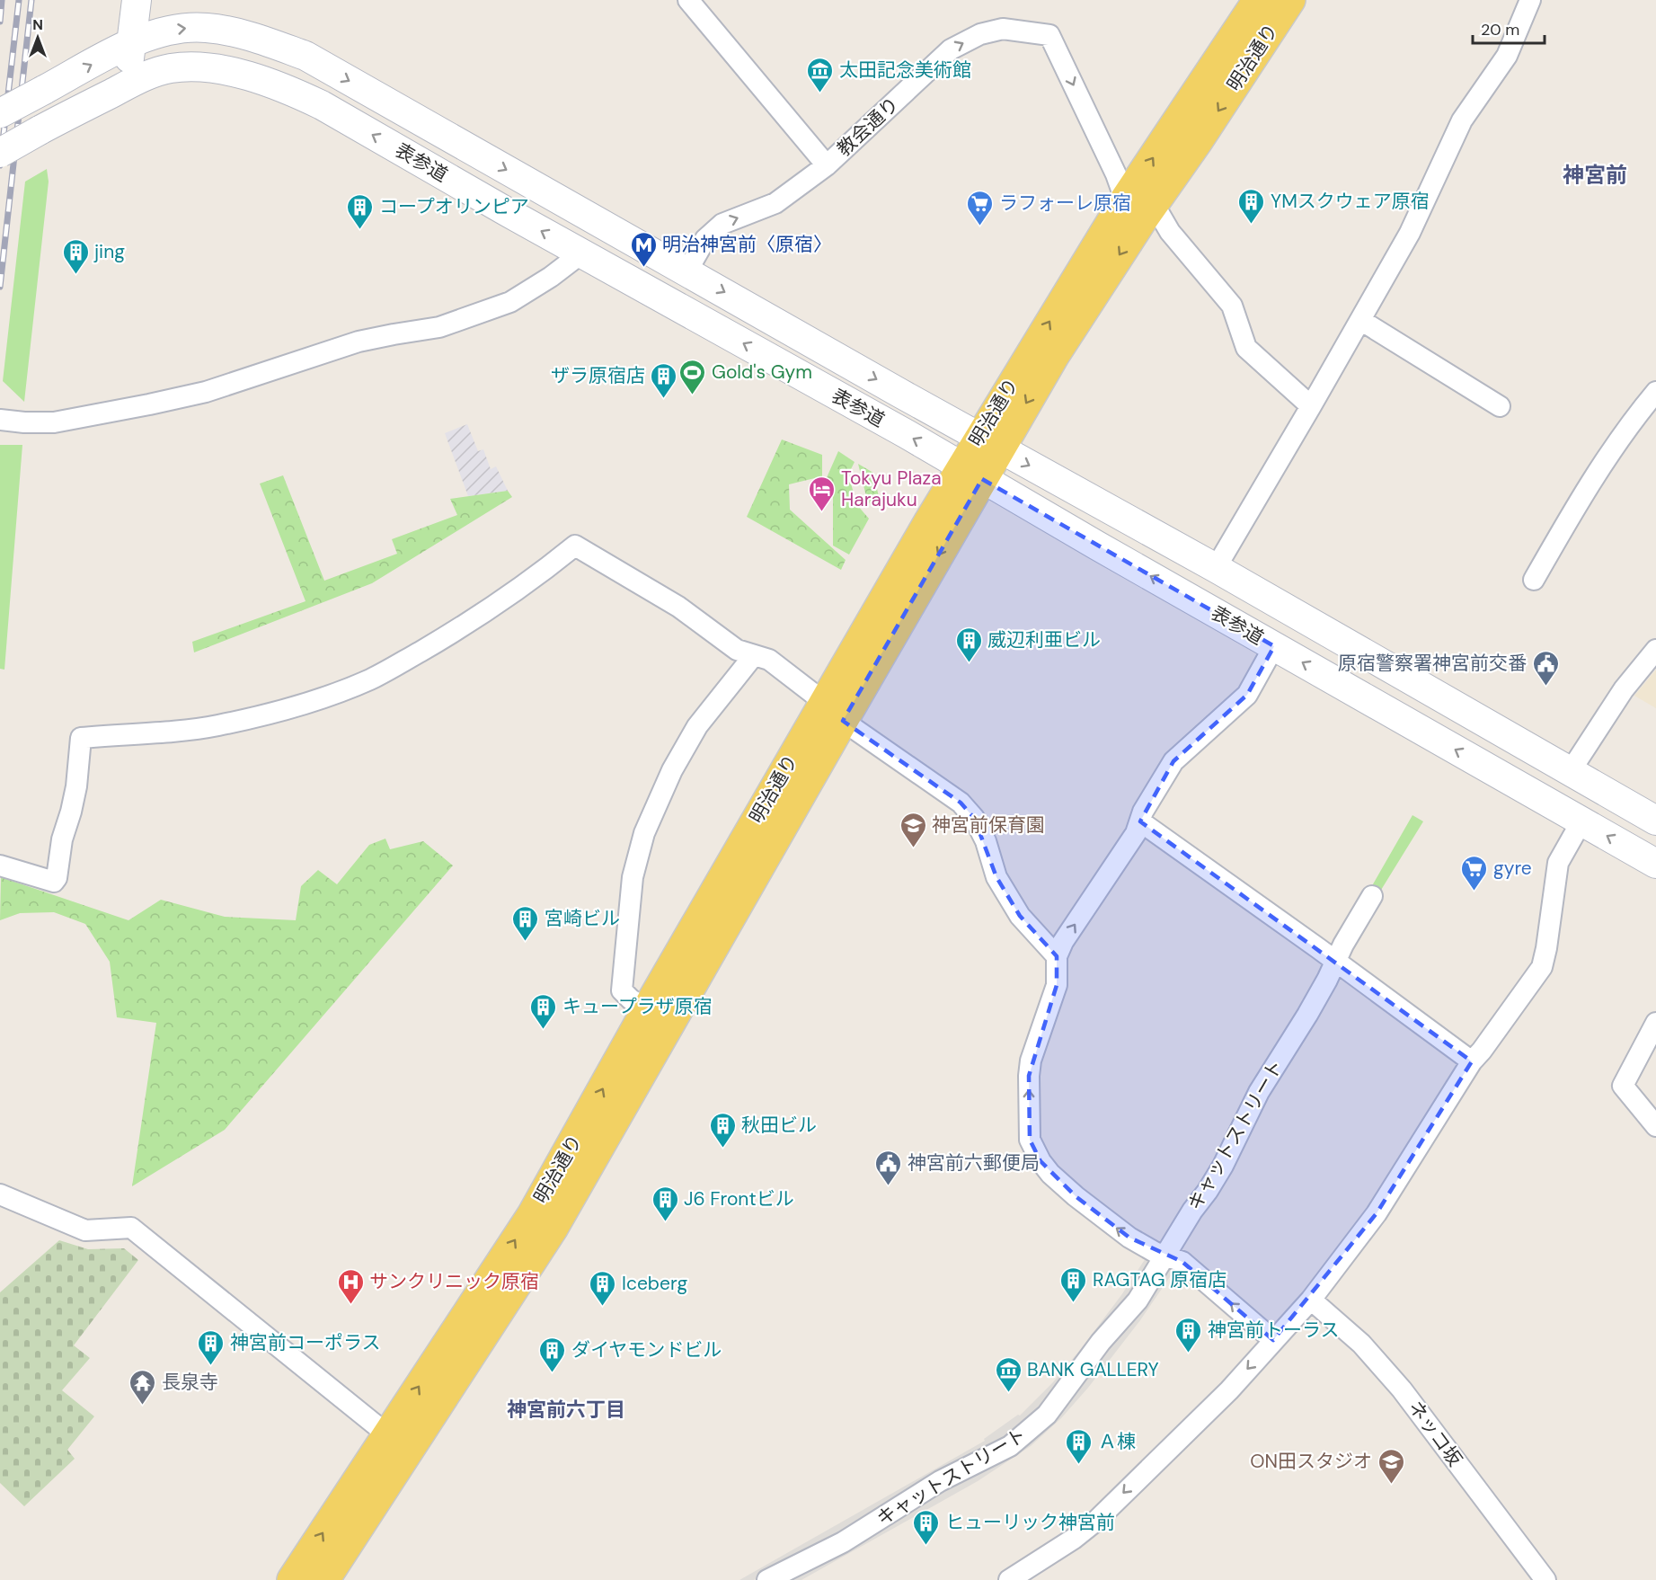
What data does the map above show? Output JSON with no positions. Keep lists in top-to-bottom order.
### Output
{
  "streets": {
    "main road": ["明治通り", "表参道"],
    "street": ["教会通り", "キャットストリート", "ネッコ坂"]
  },
  "crossings": [
    ["明治通り", "教会通り"],
    ["明治通り", "表参道"],
    ["教会通り", "表参道"]
  ],
  "districts": ["神宮前", "神宮前六丁目"],
  "places": {
    "museum": ["太田記念美術館", "BANK GALLERY"],
    "building": [
      "YMスクウェア原宿",
      "コープオリンピア",
      "jing",
      "ザラ原宿店",
      "威辺利亜ビル",
      "宮崎ビル",
      "キュープラザ原宿",
      "秋田ビル",
      "J6 Frontビル",
      "RAGTAG 原宿店",
      "Iceberg",
      "神宮前トーラス",
      "神宮前コーポラス",
      "ダイヤモンドビル",
      "Ａ棟",
      "ヒューリック神宮前"
    ],
    "supermarket": ["ラフォーレ原宿", "gyre"],
    "metro station": ["明治神宮前〈原宿〉"],
    "sports": ["Gold's Gym"],
    "hotel": ["Tokyu Plaza Harajuku"],
    "public building": ["原宿警察署神宮前交番", "神宮前六郵便局"],
    "school or university": ["神宮前保育園", "ON田スタジオ"],
    "hospital": ["サンクリニック原宿"],
    "temple": ["長泉寺"]
  },
  "scale_bar": "20 m",
  "north": "top"
}
